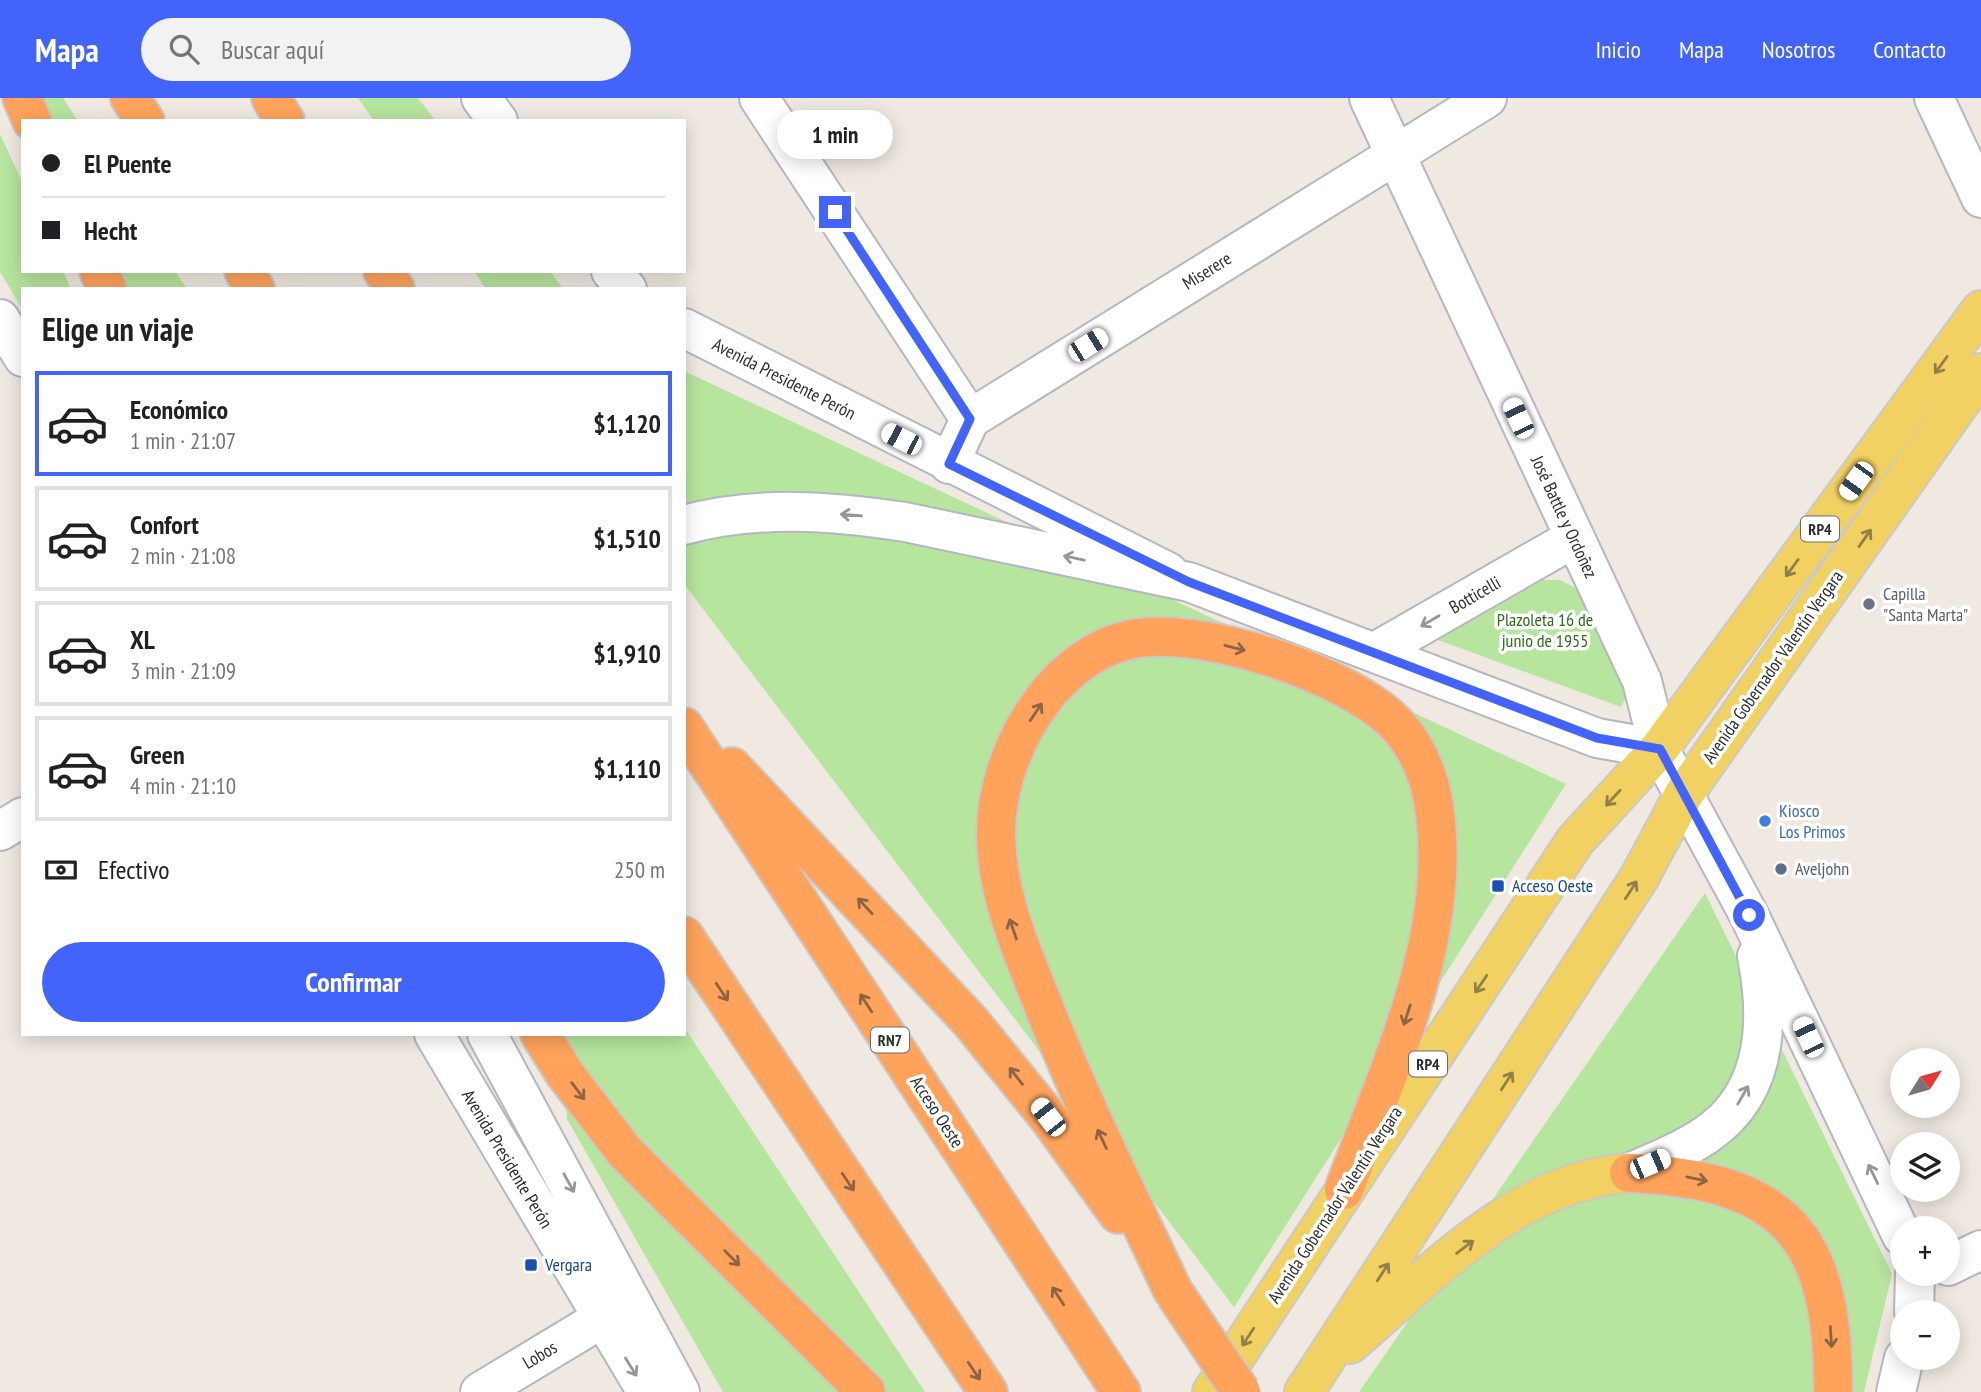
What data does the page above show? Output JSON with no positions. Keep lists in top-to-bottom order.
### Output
{
  "streets": {
    "highway": ["RN7", "Acceso Oeste"],
    "main road": ["RP4", "Avenida Gobernador Valentín Vergara"],
    "street": [
      "Miserere",
      "Avenida Presidente Perón",
      "José Battle y Ordoñez",
      "Botticelli",
      "Lobos"
    ]
  },
  "crossings": [
    ["Miserere", "José Battle y Ordoñez"],
    ["Avenida Presidente Perón", "José Battle y Ordoñez"],
    ["Avenida Presidente Perón", "Botticelli"],
    ["Avenida Presidente Perón", "Avenida Gobernador Valentín Vergara"],
    ["Avenida Presidente Perón", "Lobos"],
    ["José Battle y Ordoñez", "Botticelli"],
    ["José Battle y Ordoñez", "Avenida Gobernador Valentín Vergara"]
  ],
  "one_way": ["Botticelli"],
  "parks": ["Plazoleta 16 de junio de 1955"],
  "places": {
    "other": ["Capilla \"Santa Marta\"", "Kiosco Los Primos", "Aveljohn"],
    "transit": ["Acceso Oeste", "Vergara"]
  },
  "north": "top right",
  "page": {
    "header": "Mapa",
    "search": "Buscar aquí",
    "nav": [
      "Inicio",
      "Mapa",
      "Nosotros",
      "Contacto"
    ],
    "bubble": "1 min",
    "banner": ["El Puente", "Hecht"],
    "heading": "Elige un viaje",
    "list": [
      {
        "name": "Económico",
        "note": "1 min · 21:07",
        "value": "$1,120"
      },
      {
        "name": "Confort",
        "note": "2 min · 21:08",
        "value": "$1,510"
      },
      {
        "name": "XL",
        "note": "3 min · 21:09",
        "value": "$1,910"
      },
      {
        "name": "Green",
        "note": "4 min · 21:10",
        "value": "$1,110"
      }
    ],
    "pay": ["Efectivo", "250 m"],
    "buttons": "Confirmar",
    "map_buttons": ["+", "−"]
  }
}
